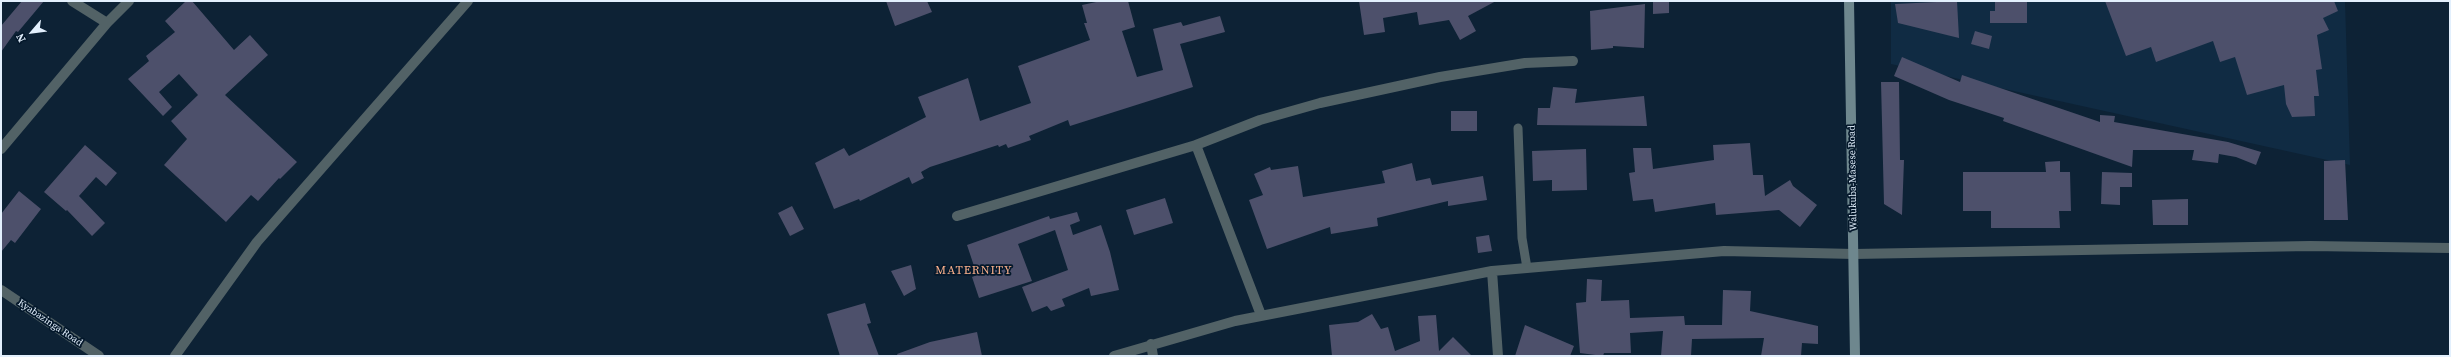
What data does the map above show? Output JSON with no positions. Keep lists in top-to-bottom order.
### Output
{
  "streets": {
    "street": ["Walukuba-Masese Road", "Kyabazinga Road"]
  },
  "districts": ["MATERNITY"],
  "north": "bottom left"
}
